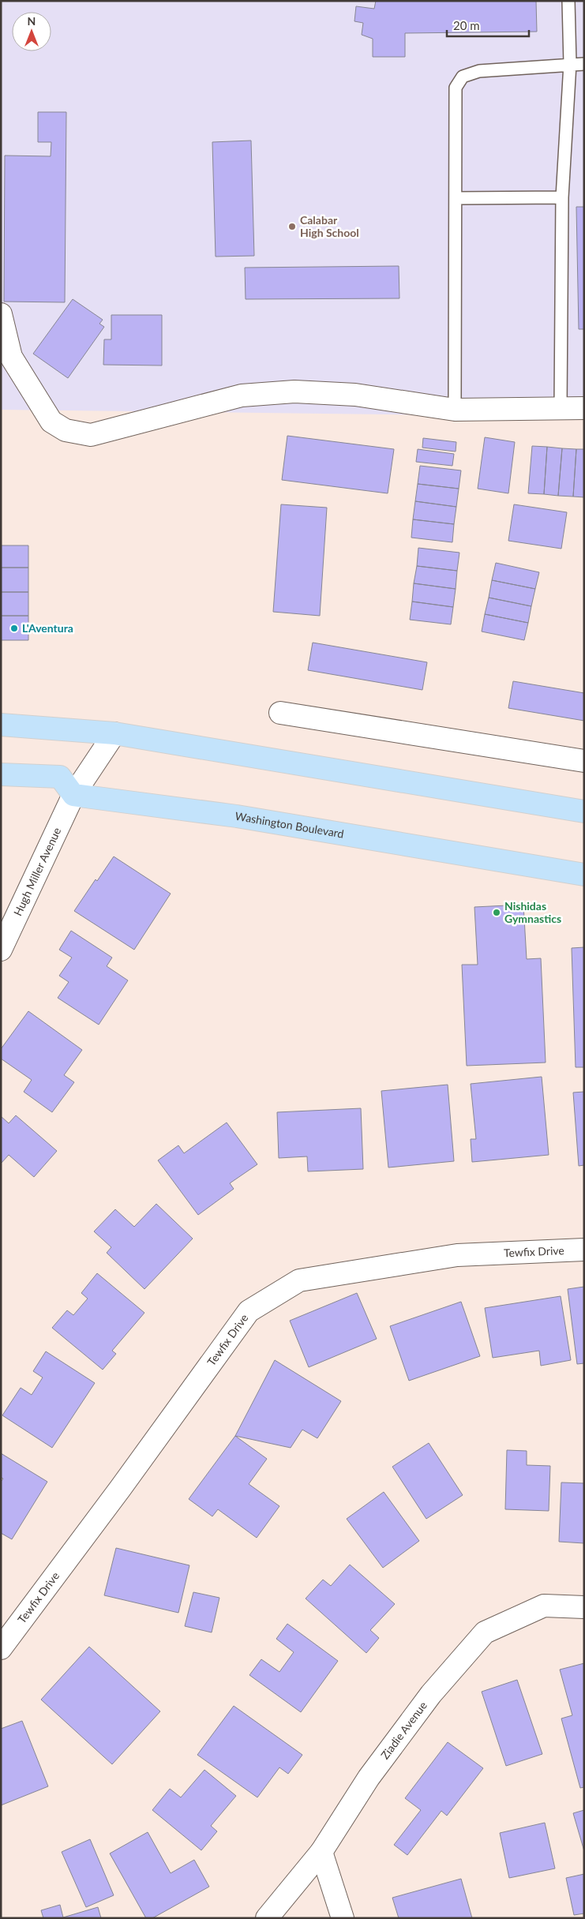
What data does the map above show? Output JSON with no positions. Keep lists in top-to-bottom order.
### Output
{
  "streets": {
    "highway": ["Washington Boulevard"],
    "street": ["Hugh Miller Avenue", "Tewfix Drive", "Ziadie Avenue"]
  },
  "crossings": [
    ["Washington Boulevard", "Hugh Miller Avenue"]
  ],
  "places": ["Calabar High School", "L'Aventura", "Nishidas Gymnastics"],
  "scale_bar": "20 m",
  "north": "top"
}
